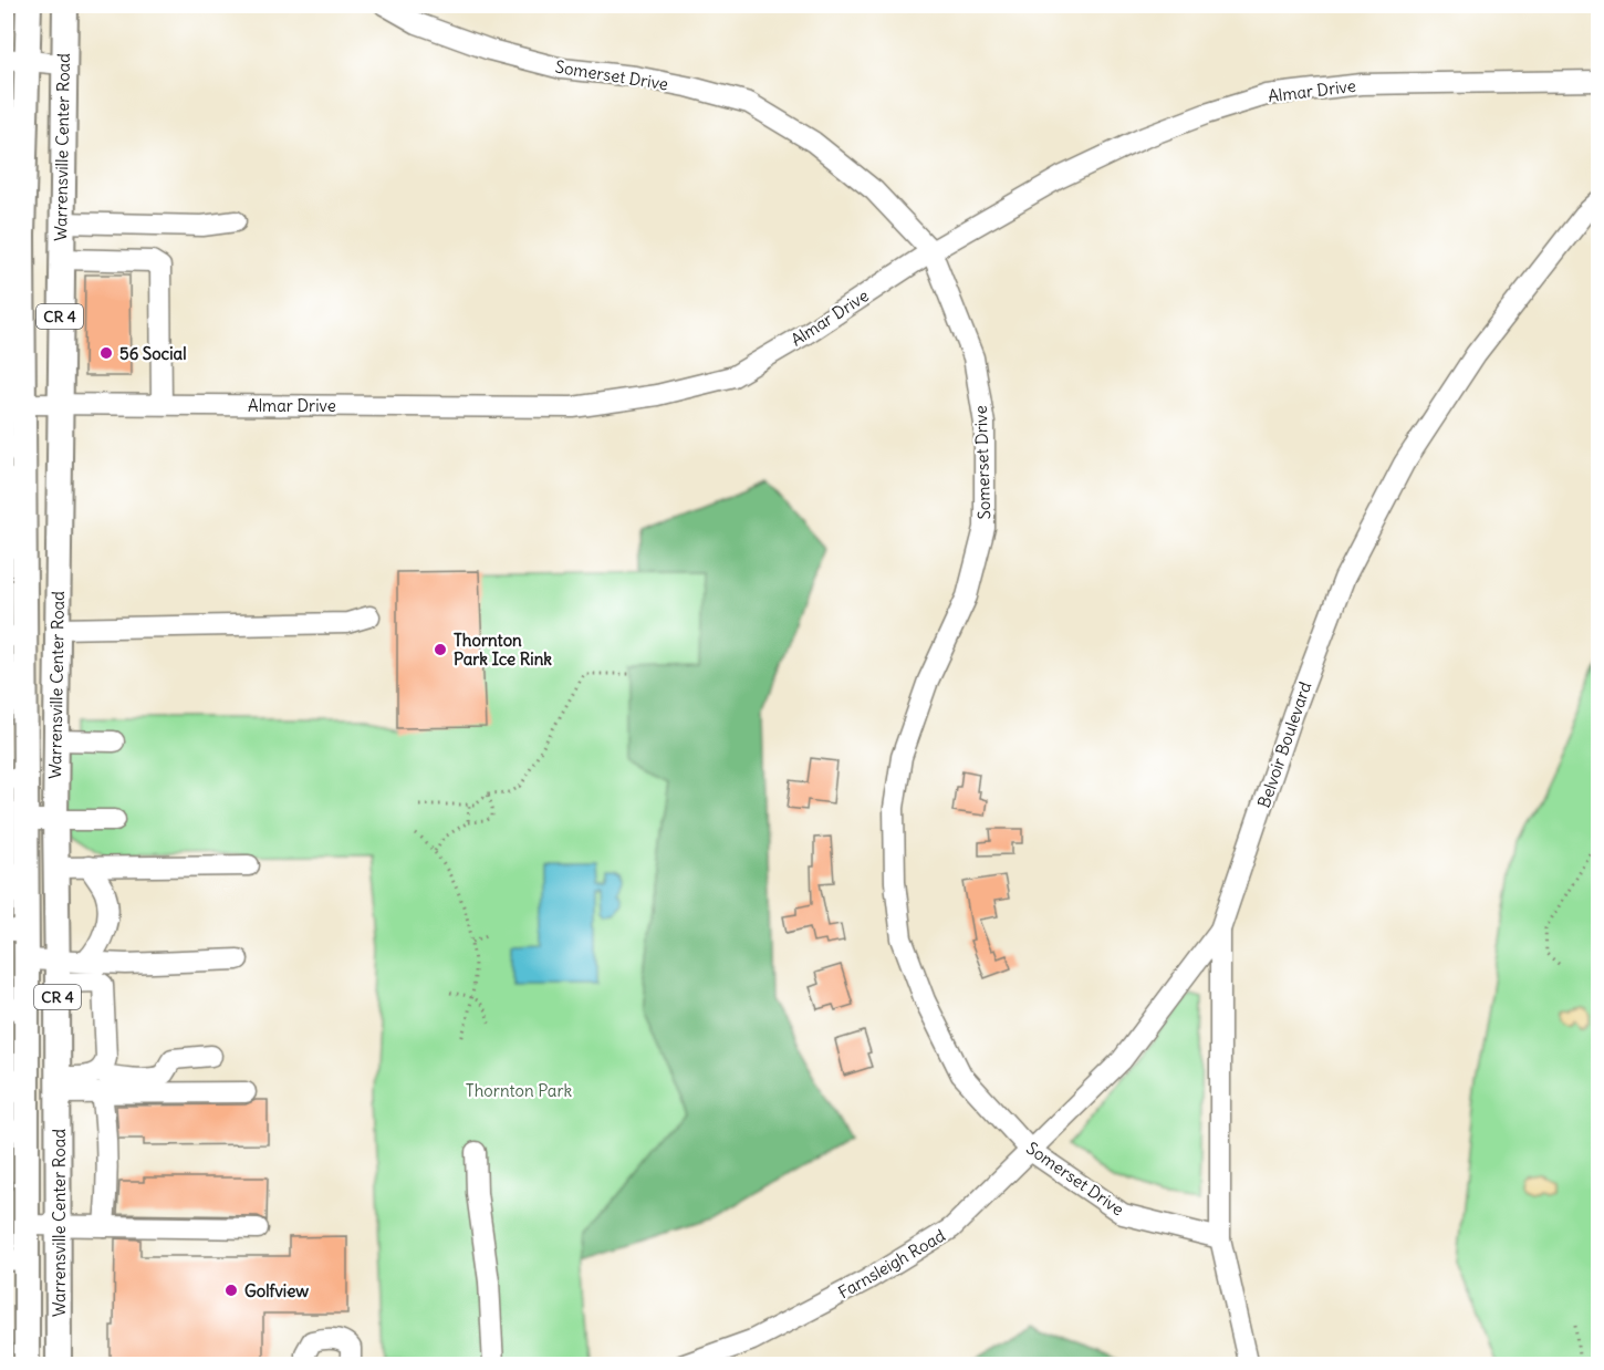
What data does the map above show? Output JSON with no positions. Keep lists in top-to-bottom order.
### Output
{
  "streets": {
    "main road": ["Warrensville Center Road", "CR 4"],
    "street": [
      "Somerset Drive",
      "Almar Drive",
      "Belvoir Boulevard",
      "Farnsleigh Road"
    ]
  },
  "crossings": [
    ["Somerset Drive", "Almar Drive"],
    ["Somerset Drive", "Belvoir Boulevard"],
    ["Somerset Drive", "Farnsleigh Road"],
    ["Almar Drive", "Warrensville Center Road"],
    ["Belvoir Boulevard", "Farnsleigh Road"]
  ],
  "parks": ["Thornton Park"],
  "places": ["56 Social", "Thornton Park Ice Rink", "Golfview"]
}
